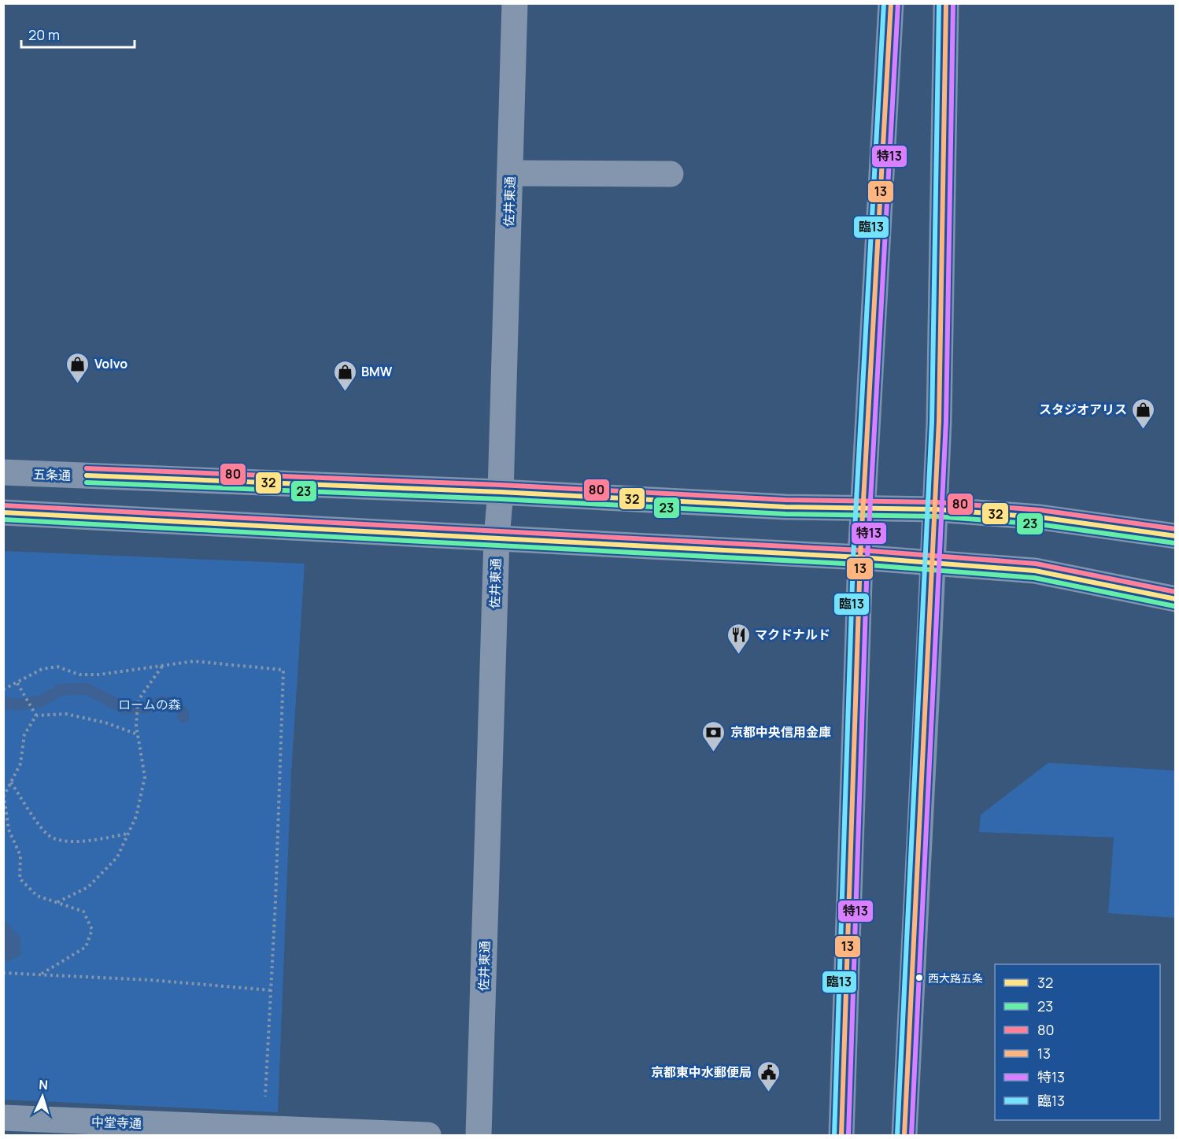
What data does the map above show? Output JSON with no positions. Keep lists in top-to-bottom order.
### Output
{
  "streets": {
    "highway": ["五条通"],
    "street": ["佐井東通", "中堂寺通"]
  },
  "crossings": [
    ["佐井東通", "五条通"]
  ],
  "parks": ["ロームの森"],
  "places": {
    "shop": ["Volvo", "BMW", "スタジオアリス"],
    "restaurant": ["マクドナルド"],
    "bank": ["京都中央信用金庫"],
    "other": ["西大路五条"],
    "public building": ["京都東中水郵便局"]
  },
  "lines": [
    "transit line 13",
    "transit line 特13",
    "transit line 臨13",
    "transit line 80",
    "transit line 32",
    "transit line 23"
  ],
  "legend": [
    "32",
    "23",
    "80",
    "13",
    "特13",
    "臨13"
  ],
  "scale_bar": "20 m",
  "north": "top"
}
